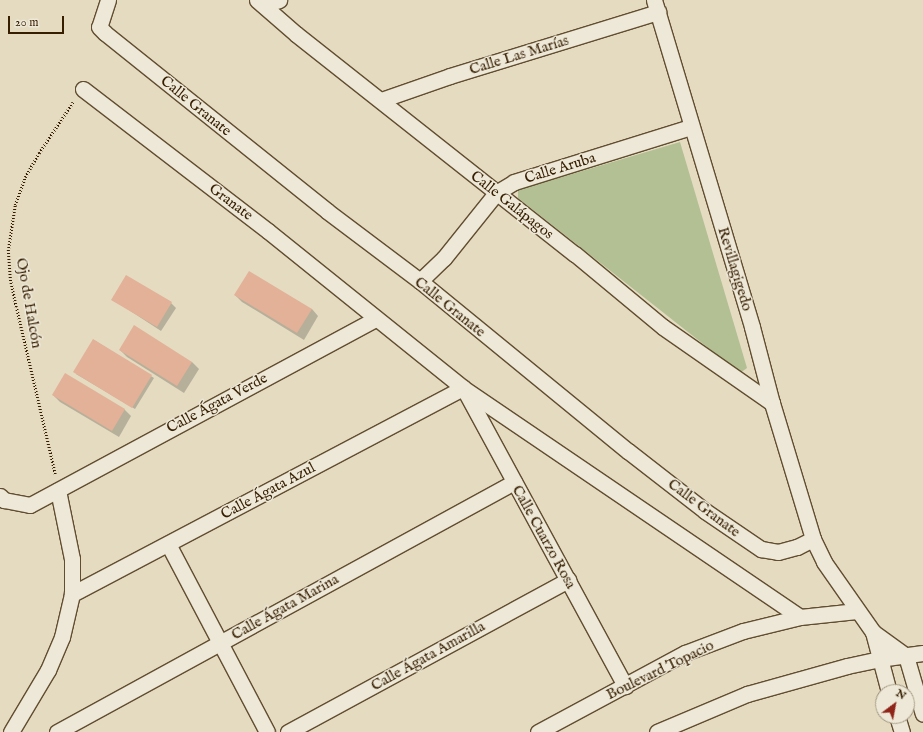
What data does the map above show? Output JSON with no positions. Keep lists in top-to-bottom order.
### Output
{
  "streets": {
    "street": [
      "Calle Las Marías",
      "Calle Granate",
      "Calle Aruba",
      "Granate",
      "Calle Galápagos",
      "Revillagigedo",
      "Calle Ágata Verde",
      "Calle Ágata Azul",
      "Calle Cuarzo Rosa",
      "Calle Ágata Marina",
      "Calle Ágata Amarilla",
      "Boulevard Topacio"
    ],
    "path": ["Ojo de Halcón"]
  },
  "crossings": [
    ["Calle Las Marías", "Calle Galápagos"],
    ["Calle Las Marías", "Revillagigedo"],
    ["Calle Granate", "Calle Aruba"],
    ["Calle Granate", "Revillagigedo"],
    ["Calle Aruba", "Calle Galápagos"],
    ["Calle Aruba", "Revillagigedo"],
    ["Granate", "Ojo de Halcón"],
    ["Granate", "Calle Ágata Verde"],
    ["Calle Galápagos", "Revillagigedo"],
    ["Revillagigedo", "Boulevard Topacio"],
    ["Ojo de Halcón", "Calle Ágata Verde"],
    ["Calle Ágata Azul", "Calle Cuarzo Rosa"],
    ["Calle Cuarzo Rosa", "Calle Ágata Marina"],
    ["Calle Cuarzo Rosa", "Calle Ágata Amarilla"],
    ["Calle Cuarzo Rosa", "Boulevard Topacio"]
  ],
  "scale_bar": "20 m",
  "north": "top right"
}
